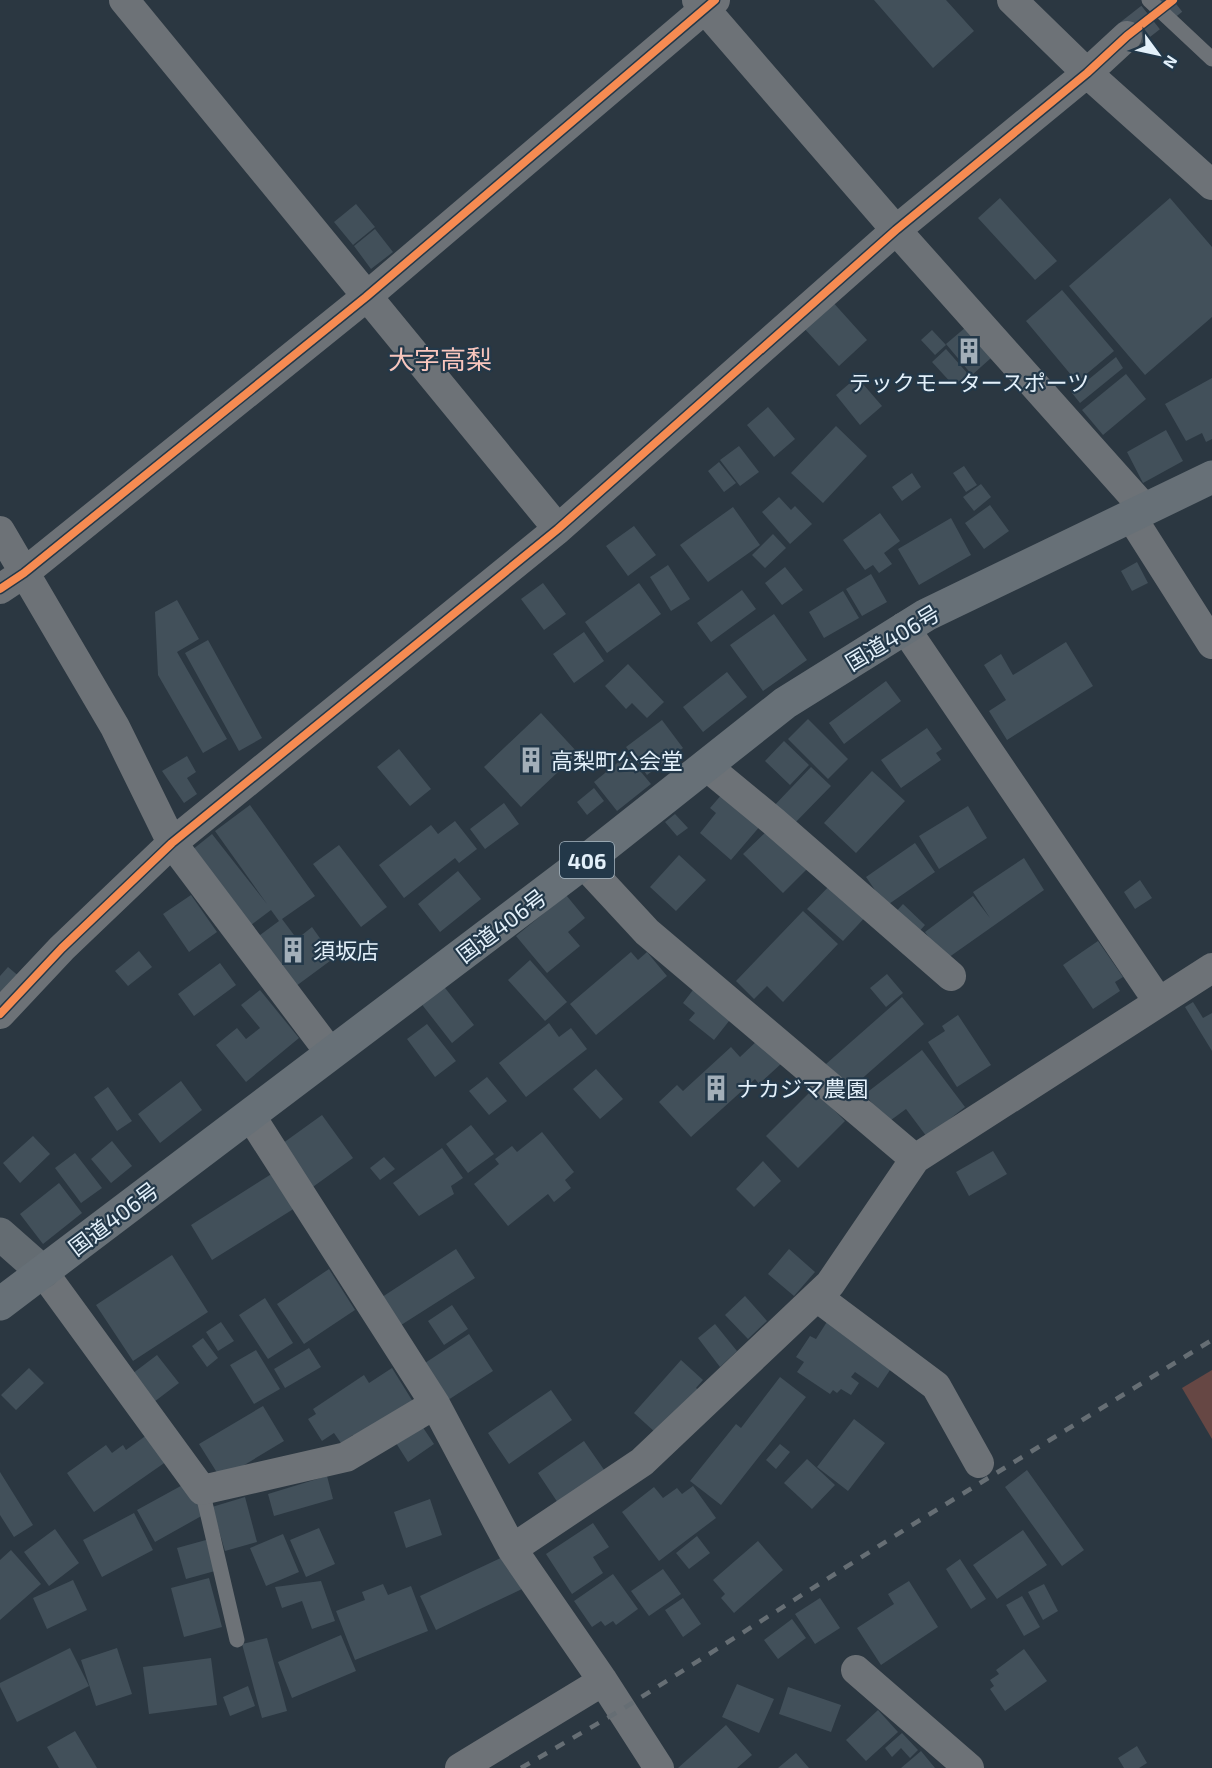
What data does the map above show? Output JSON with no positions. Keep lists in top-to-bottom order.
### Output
{
  "streets": {
    "highway": ["国道406号", "406"]
  },
  "districts": ["大字高梨"],
  "places": {
    "building": [
      "テックモータースポーツ",
      "高梨町公会堂",
      "須坂店",
      "ナカジマ農園"
    ]
  },
  "north": "bottom right"
}
